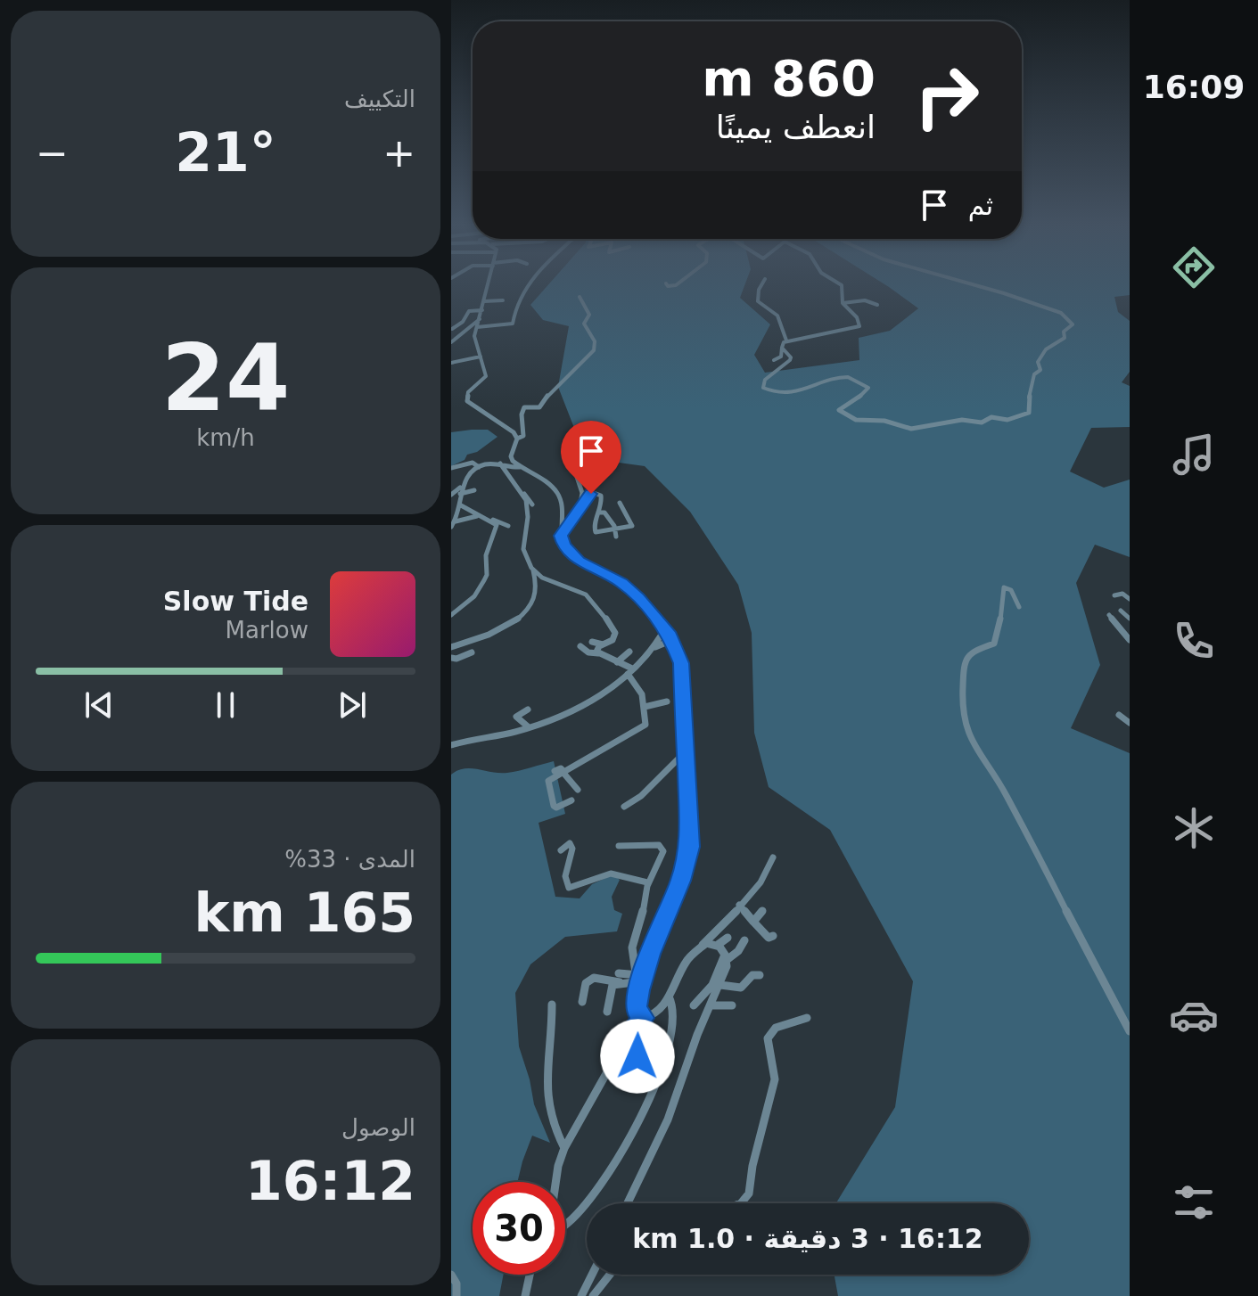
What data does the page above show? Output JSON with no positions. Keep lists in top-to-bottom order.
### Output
{
  "page": {
    "tabs": "16:09",
    "tile": [
      "التكييف",
      ["24", "km/h"],
      ["المدى · 33%", "165 km"],
      ["الوصول", "16:12"]
    ],
    "turn": ["860 m", "انعطف يمينًا"],
    "heat": ["−", "21°", "+"],
    "then": "ثم",
    "song": ["Slow Tide", "Marlow"],
    "limit": "30",
    "trip": "16:12 · 3 دقيقة · 1.0 km"
  }
}
